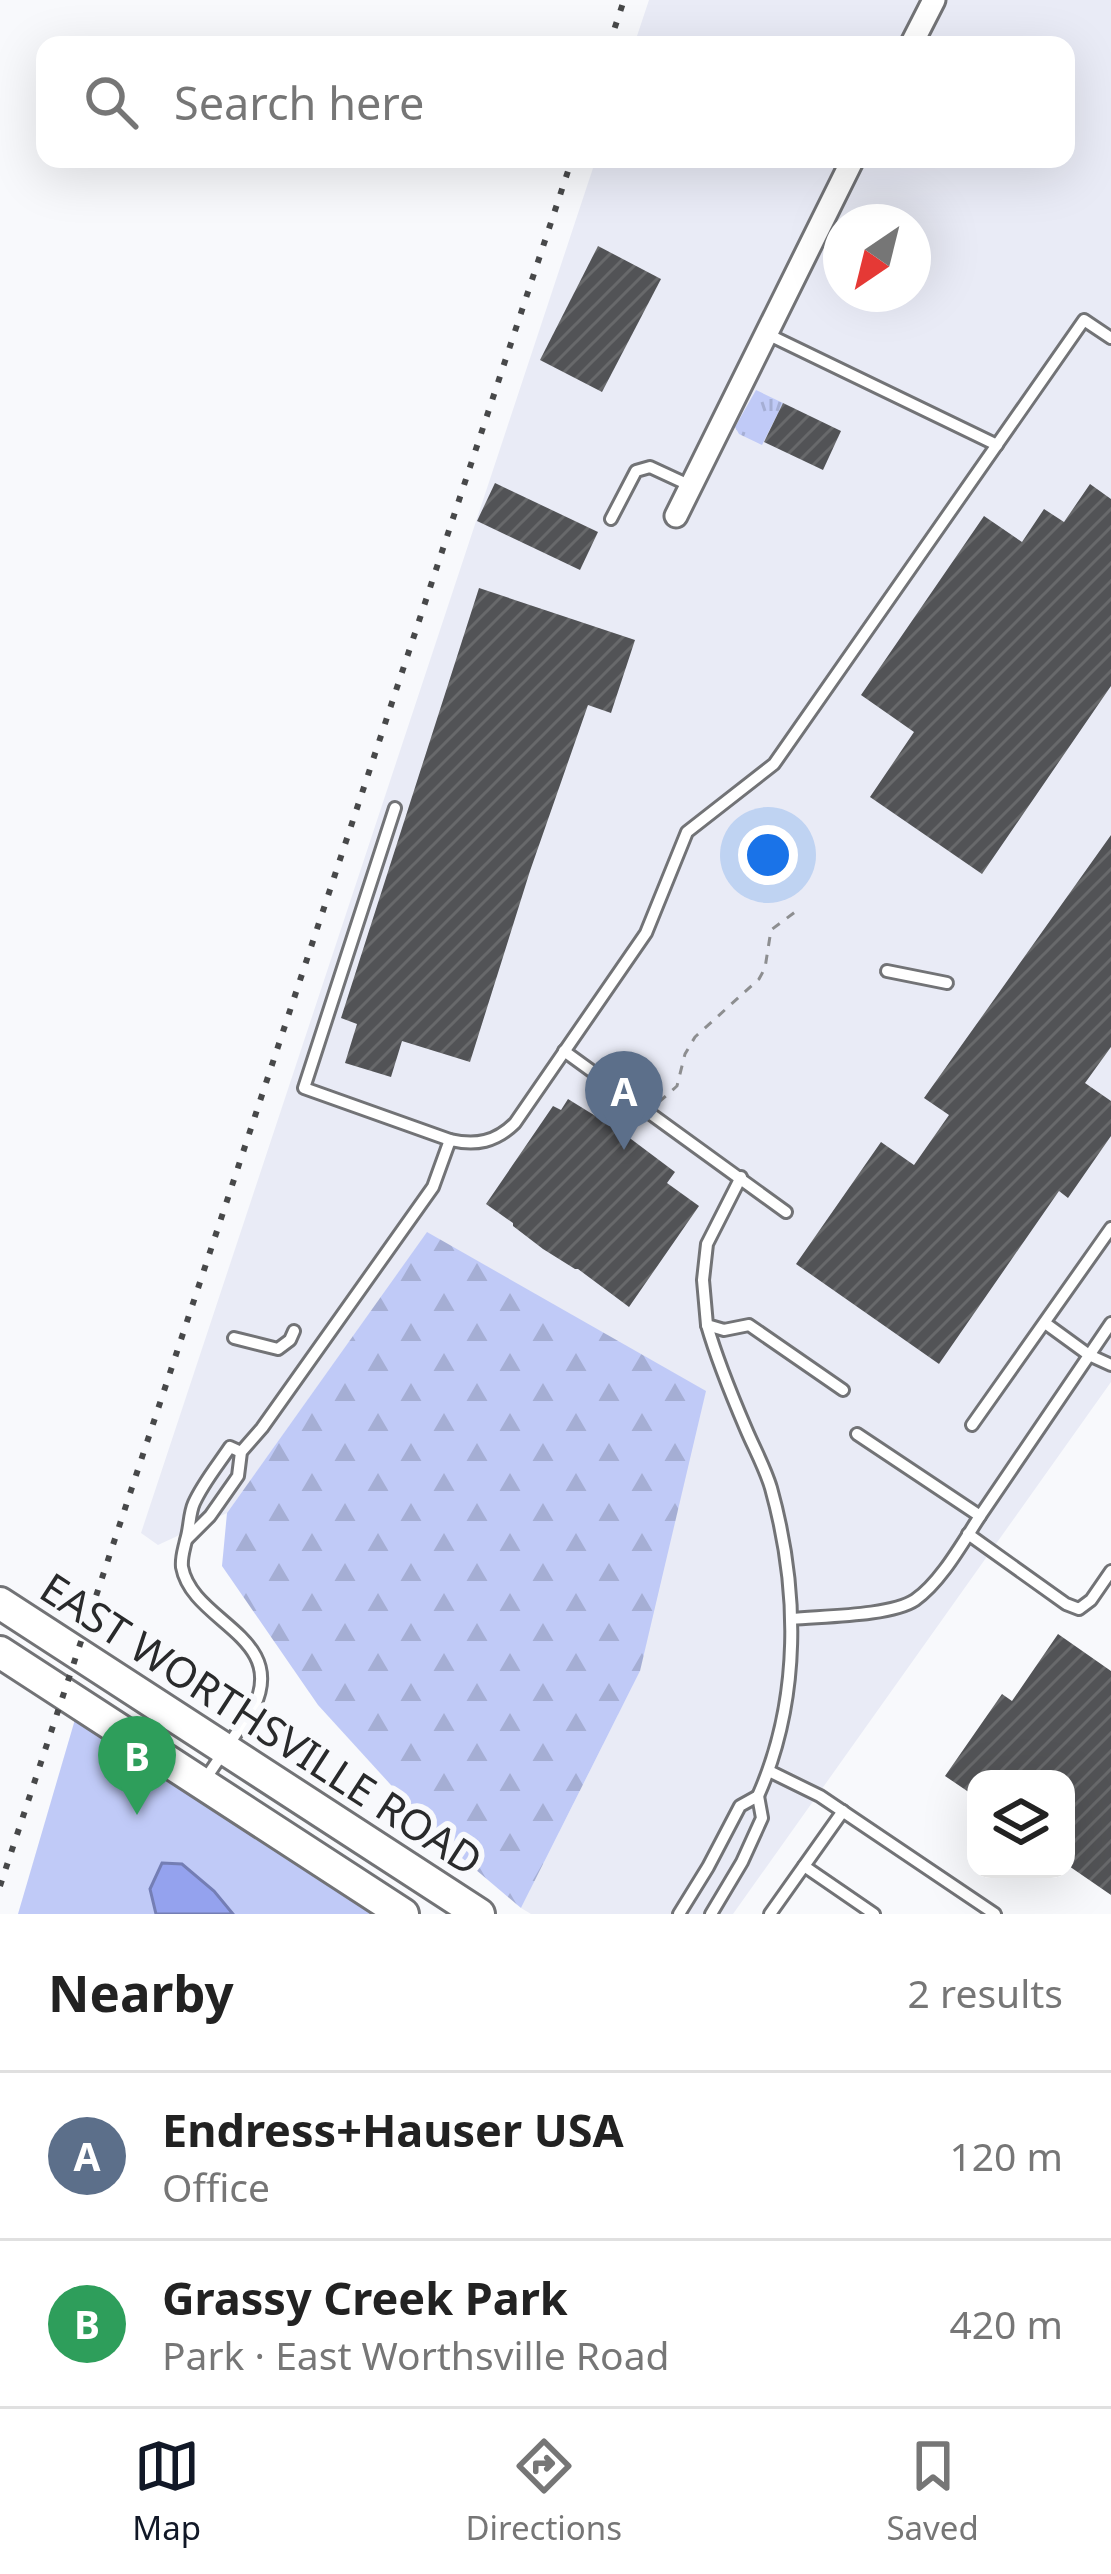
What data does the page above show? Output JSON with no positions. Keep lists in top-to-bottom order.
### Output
{
  "streets": {
    "main road": ["EAST WORTHSVILLE ROAD"]
  },
  "north": "bottom left",
  "page": {
    "search": "Search here",
    "pins": ["A", "B"],
    "heading": ["Nearby", "2 results"],
    "list": [
      {
        "mark": "A",
        "name": "Endress+Hauser USA",
        "note": "Office",
        "value": "120 m"
      },
      {
        "mark": "B",
        "name": "Grassy Creek Park",
        "note": "Park · East Worthsville Road",
        "value": "420 m"
      }
    ],
    "nav": ["Map", "Directions", "Saved"]
  }
}
